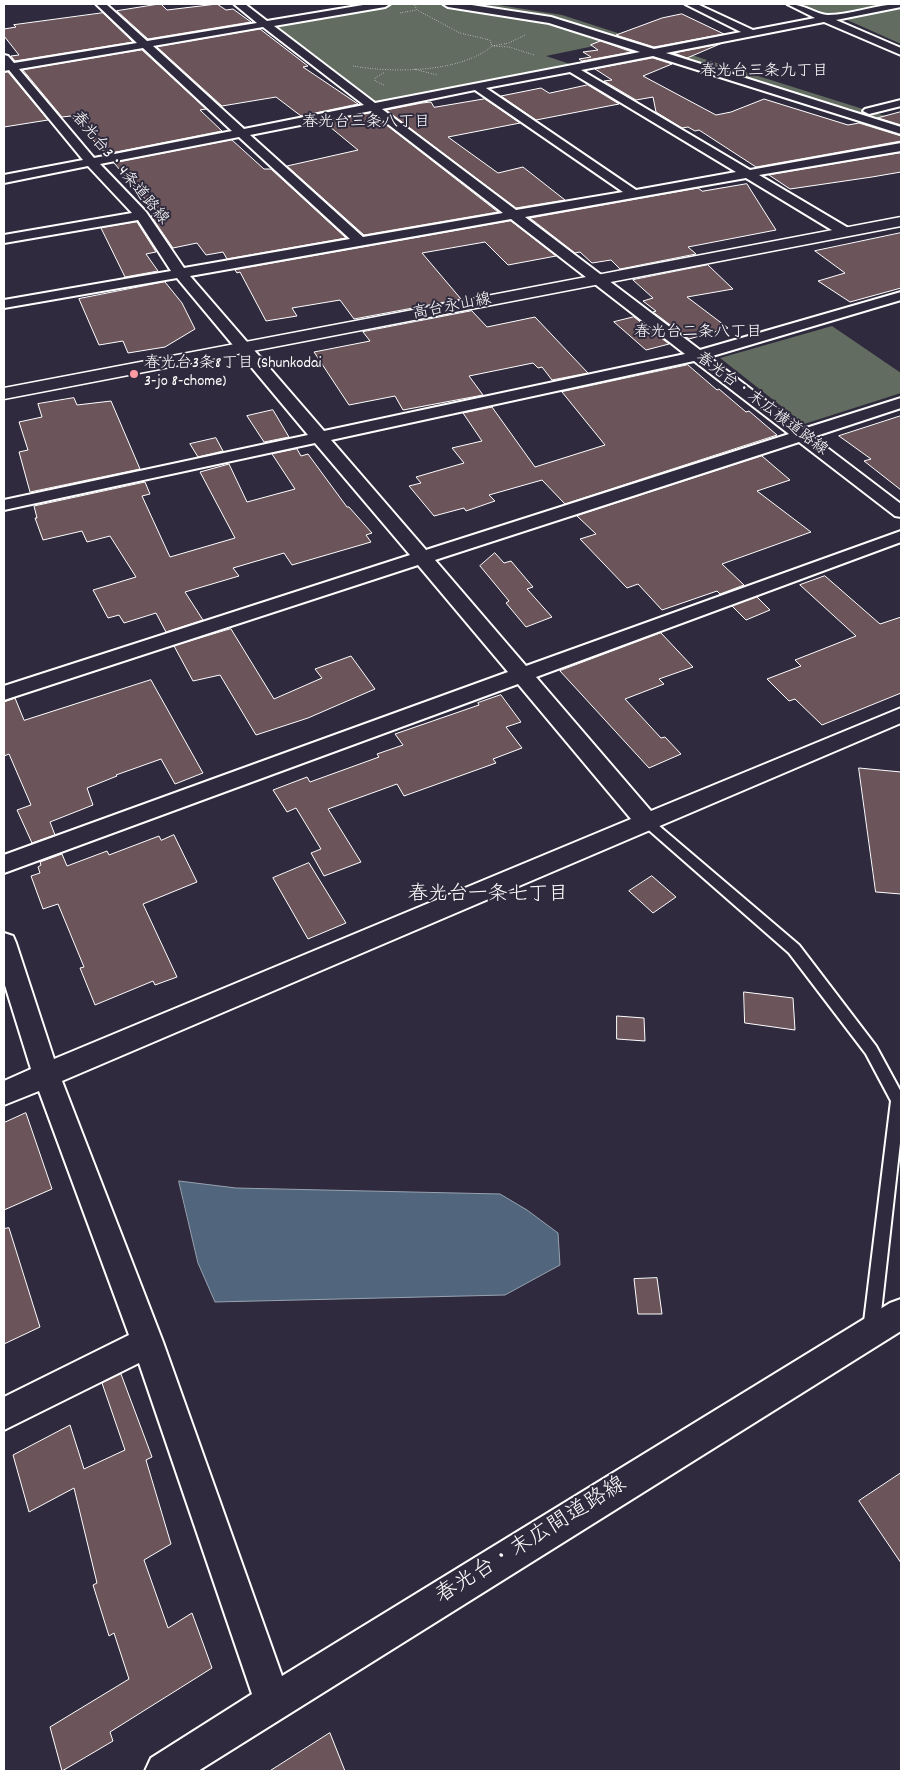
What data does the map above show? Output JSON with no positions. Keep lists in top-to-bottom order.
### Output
{
  "streets": {
    "street": [
      "春光台3・4条道路線",
      "高台永山線",
      "春光台・末広横道路線",
      "春光台・末広間道路線"
    ]
  },
  "crossings": [
    ["春光台3・4条道路線", "高台永山線"],
    ["高台永山線", "春光台・末広横道路線"]
  ],
  "districts": [
    "春光台三条九丁目",
    "春光台三条八丁目",
    "春光台二条八丁目",
    "春光台一条七丁目"
  ],
  "places": ["春光台3条8丁目 (Shunkodai 3-jo 8-chome)"]
}
